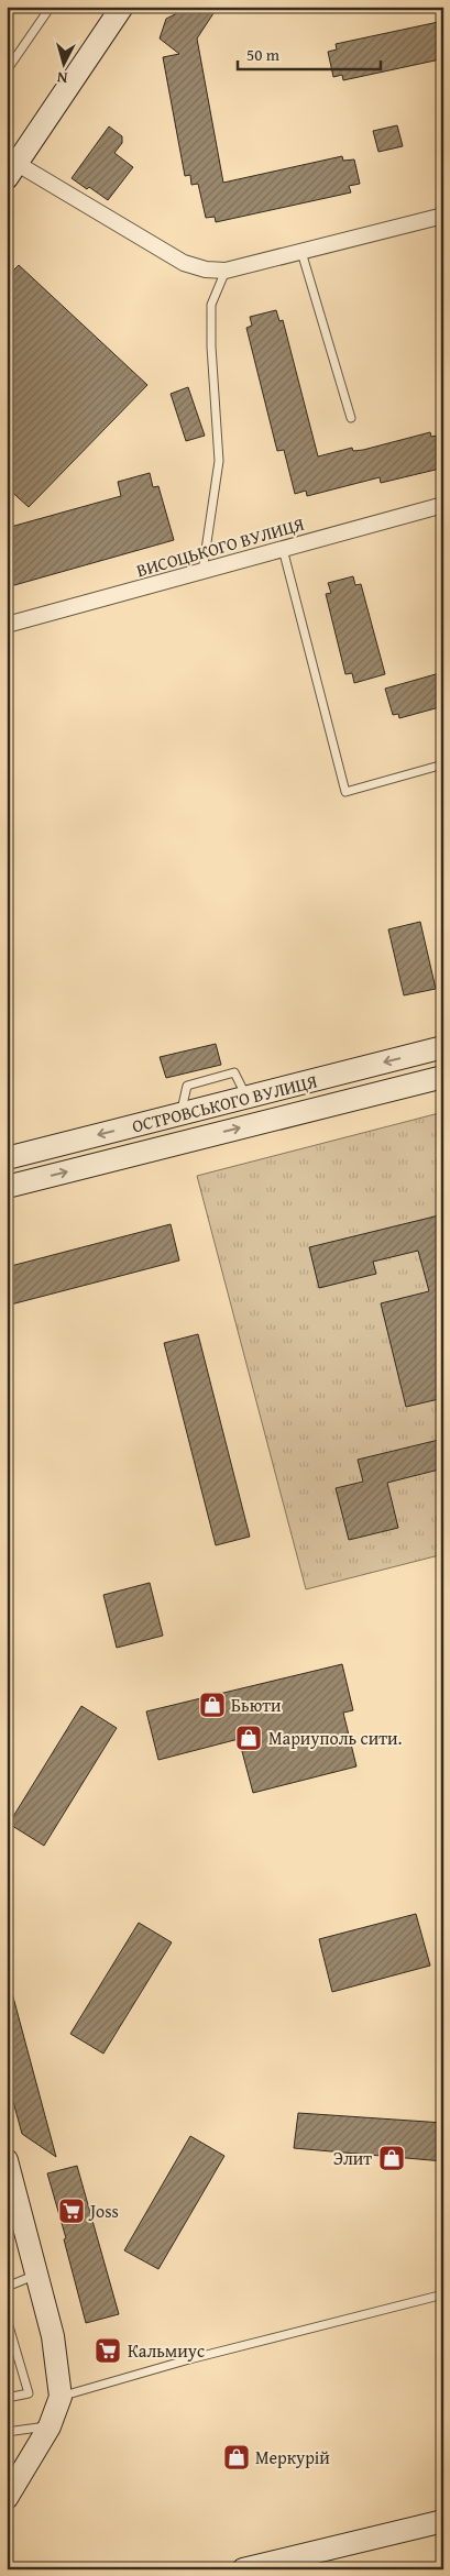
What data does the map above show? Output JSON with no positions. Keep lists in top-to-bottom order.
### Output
{
  "streets": {
    "street": ["ВИСОЦЬКОГО ВУЛИЦЯ", "ОСТРОВСЬКОГО ВУЛИЦЯ"]
  },
  "places": {
    "shop": [
      "Бьюти",
      "Мариуполь сити.",
      "Элит",
      "Меркурій"
    ],
    "supermarket": ["Joss", "Кальмиус"]
  },
  "scale_bar": "50 m",
  "north": "bottom"
}
